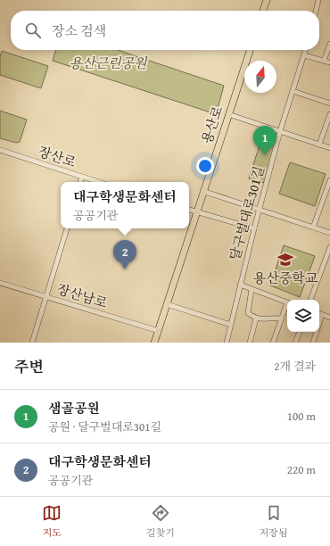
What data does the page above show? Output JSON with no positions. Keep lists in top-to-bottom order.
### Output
{
  "streets": {
    "main road": ["용산로"],
    "street": ["장산로", "달구벌대로301길", "장산남로"]
  },
  "crossings": [
    ["용산로", "장산남로"]
  ],
  "parks": ["용산근린공원"],
  "places": {
    "school or university": ["용산중학교"]
  },
  "north": "top",
  "page": {
    "search": "장소 검색",
    "pins": ["1", "2"],
    "popup": ["대구학생문화센터", "공공기관"],
    "heading": ["주변", "2개 결과"],
    "list": [
      {
        "mark": "1",
        "name": "샘골공원",
        "note": "공원 · 달구벌대로301길",
        "value": "100 m"
      },
      {
        "mark": "2",
        "name": "대구학생문화센터",
        "note": "공공기관",
        "value": "220 m"
      }
    ],
    "nav": ["지도", "길찾기", "저장됨"]
  }
}
